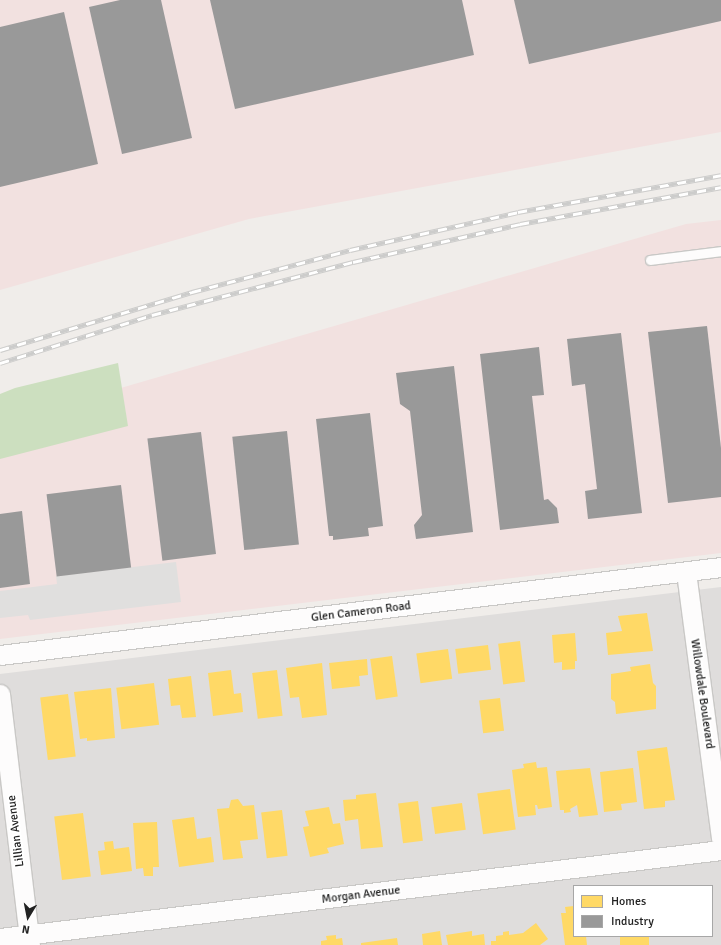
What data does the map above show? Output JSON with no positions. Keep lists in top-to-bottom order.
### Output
{
  "streets": {
    "street": [
      "Glen Cameron Road",
      "Willowdale Boulevard",
      "Lillian Avenue",
      "Morgan Avenue"
    ]
  },
  "crossings": [
    ["Glen Cameron Road", "Willowdale Boulevard"],
    ["Lillian Avenue", "Morgan Avenue"]
  ],
  "legend": ["Homes", "Industry"],
  "north": "bottom"
}
